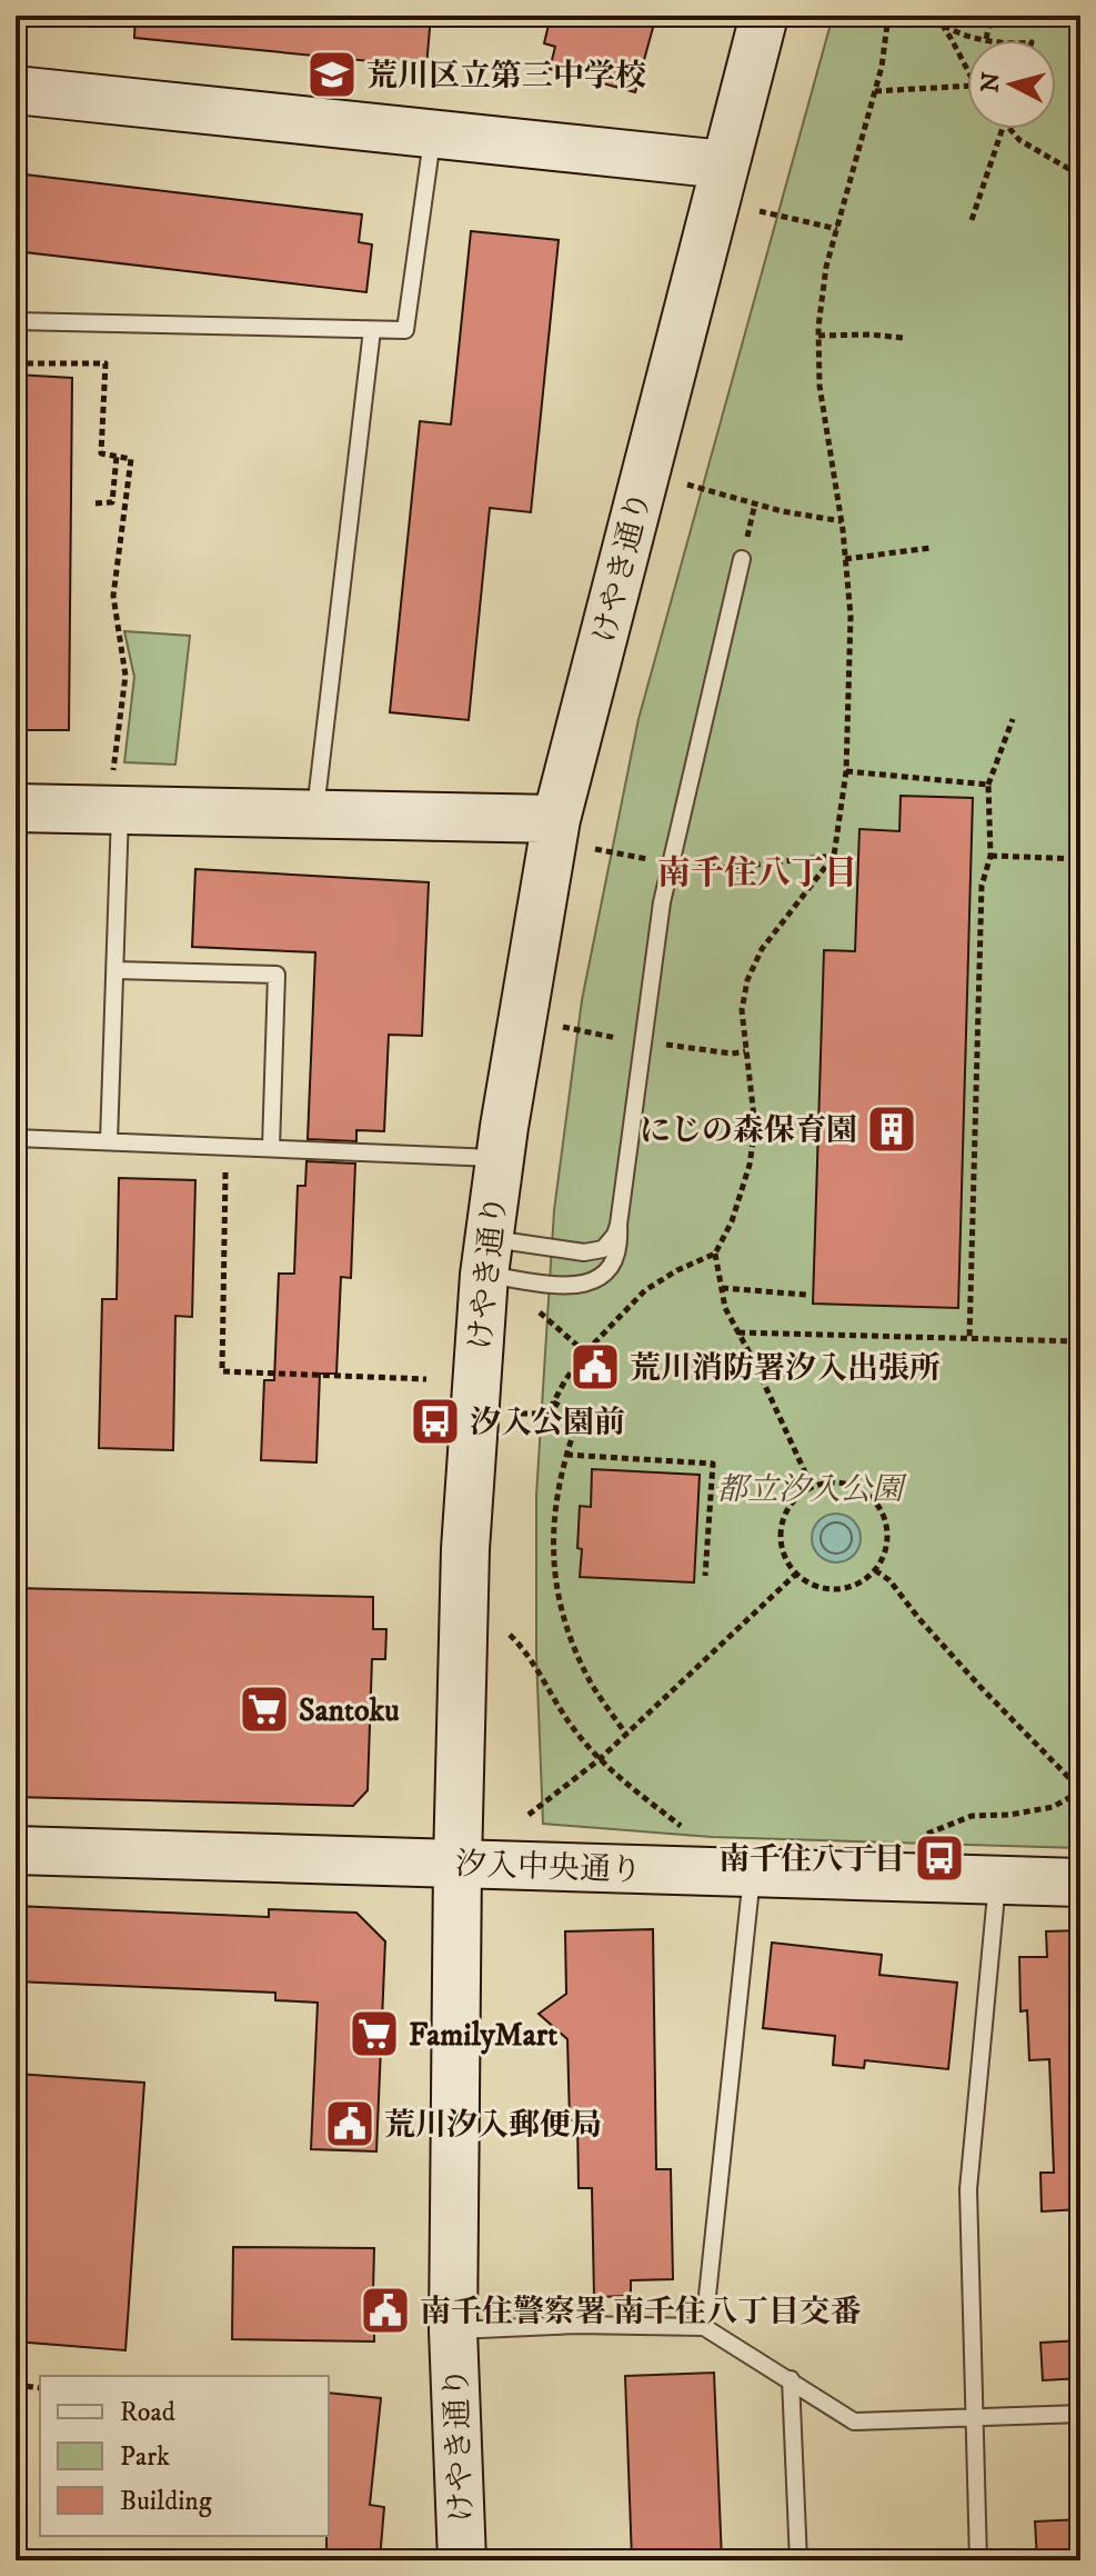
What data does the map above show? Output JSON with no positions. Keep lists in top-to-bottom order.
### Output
{
  "streets": {
    "street": ["けやき通り", "汐入中央通り"]
  },
  "crossings": [
    ["けやき通り", "汐入中央通り"]
  ],
  "districts": ["南千住八丁目"],
  "parks": ["都立汐入公園"],
  "places": {
    "school or university": ["荒川区立第三中学校"],
    "building": ["にじの森保育園"],
    "public building": ["荒川消防署汐入出張所", "荒川汐入郵便局", "南千住警察署 南千住八丁目交番"],
    "bus stop": ["汐入公園前", "南千住八丁目"],
    "supermarket": ["Santoku", "FamilyMart"]
  },
  "legend": ["Road", "Park", "Building"],
  "north": "left"
}
